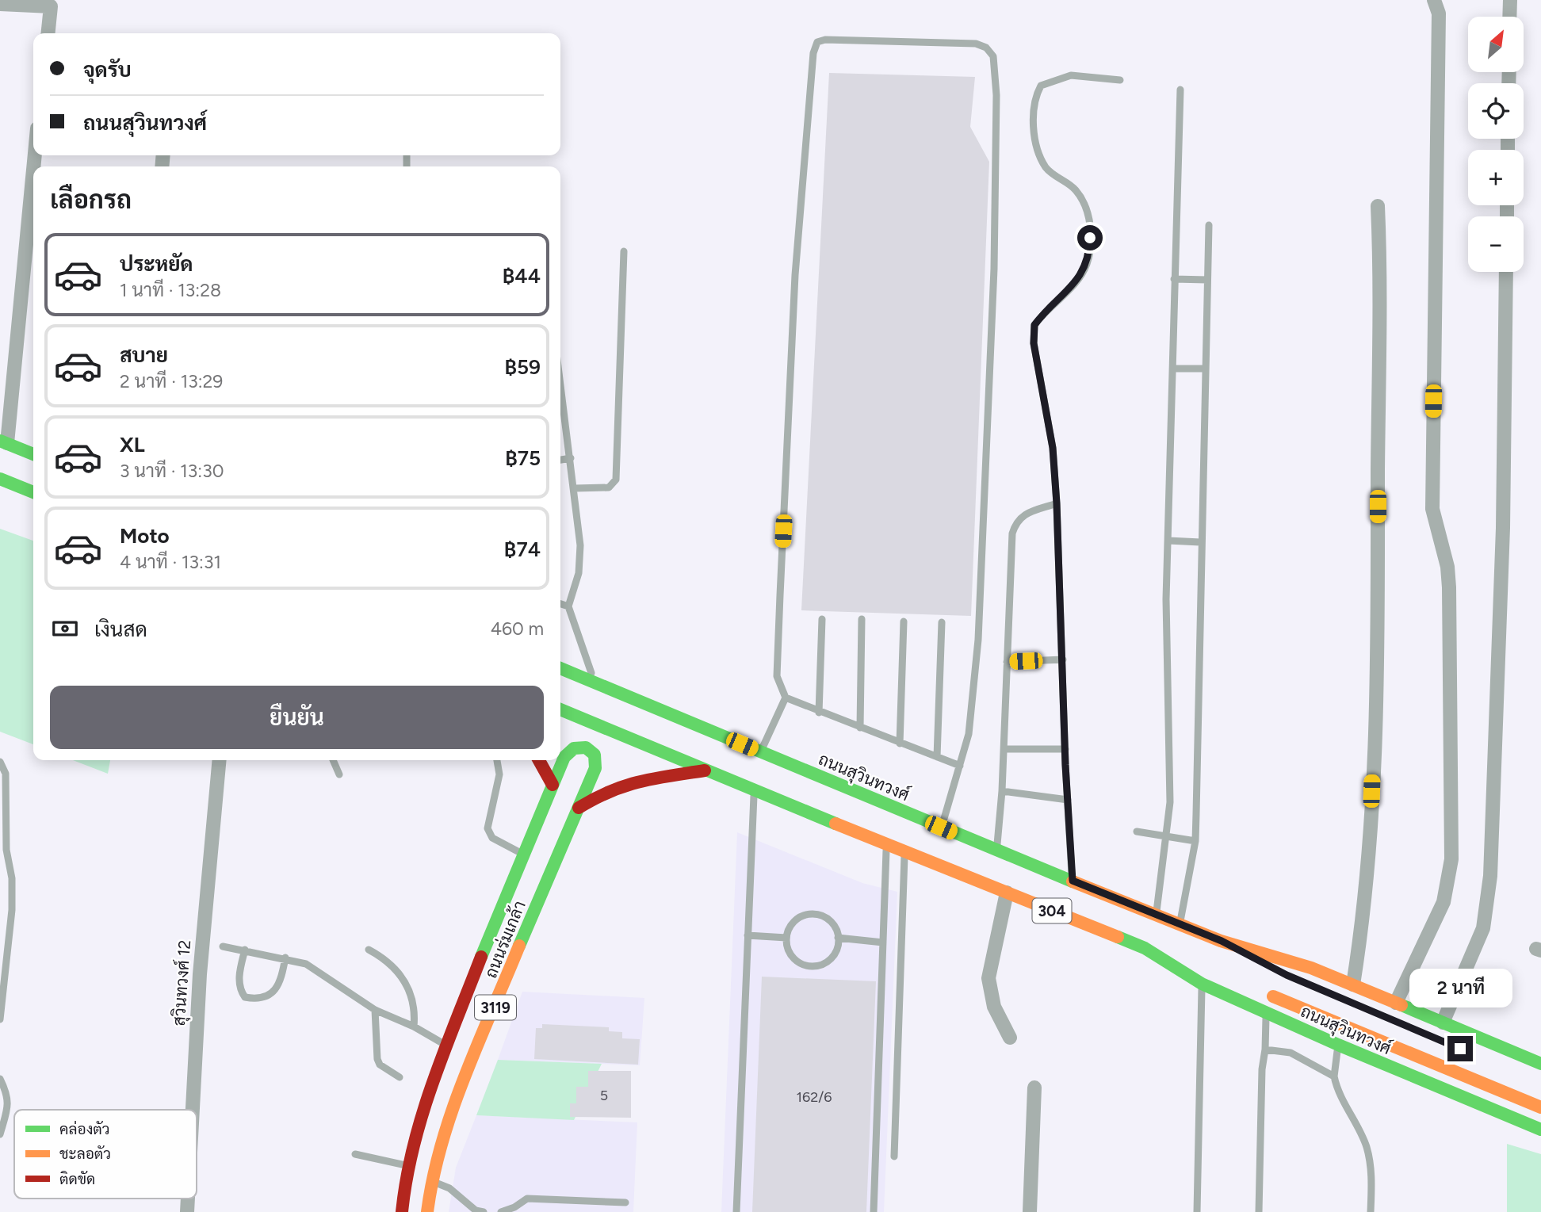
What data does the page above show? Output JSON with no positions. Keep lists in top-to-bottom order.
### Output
{
  "streets": {
    "main road": [
      "ถนนสุวินทวงศ์",
      "304",
      "ถนนร่มเกล้า",
      "3119"
    ],
    "street": ["สุวินทวงศ์ 12"]
  },
  "house_numbers": ["5", "162/6"],
  "legend": ["คล่องตัว", "ชะลอตัว", "ติดขัด"],
  "north": "top right",
  "page": {
    "map_buttons": ["+", "−"],
    "banner": ["จุดรับ", "ถนนสุวินทวงศ์"],
    "heading": "เลือกรถ",
    "list": [
      {
        "name": "ประหยัด",
        "note": "1 นาที · 13:28",
        "value": "฿44"
      },
      {
        "name": "สบาย",
        "note": "2 นาที · 13:29",
        "value": "฿59"
      },
      {
        "name": "XL",
        "note": "3 นาที · 13:30",
        "value": "฿75"
      },
      {
        "name": "Moto",
        "note": "4 นาที · 13:31",
        "value": "฿74"
      }
    ],
    "pay": ["เงินสด", "460 m"],
    "buttons": "ยืนยัน",
    "bubble": "2 นาที"
  }
}
